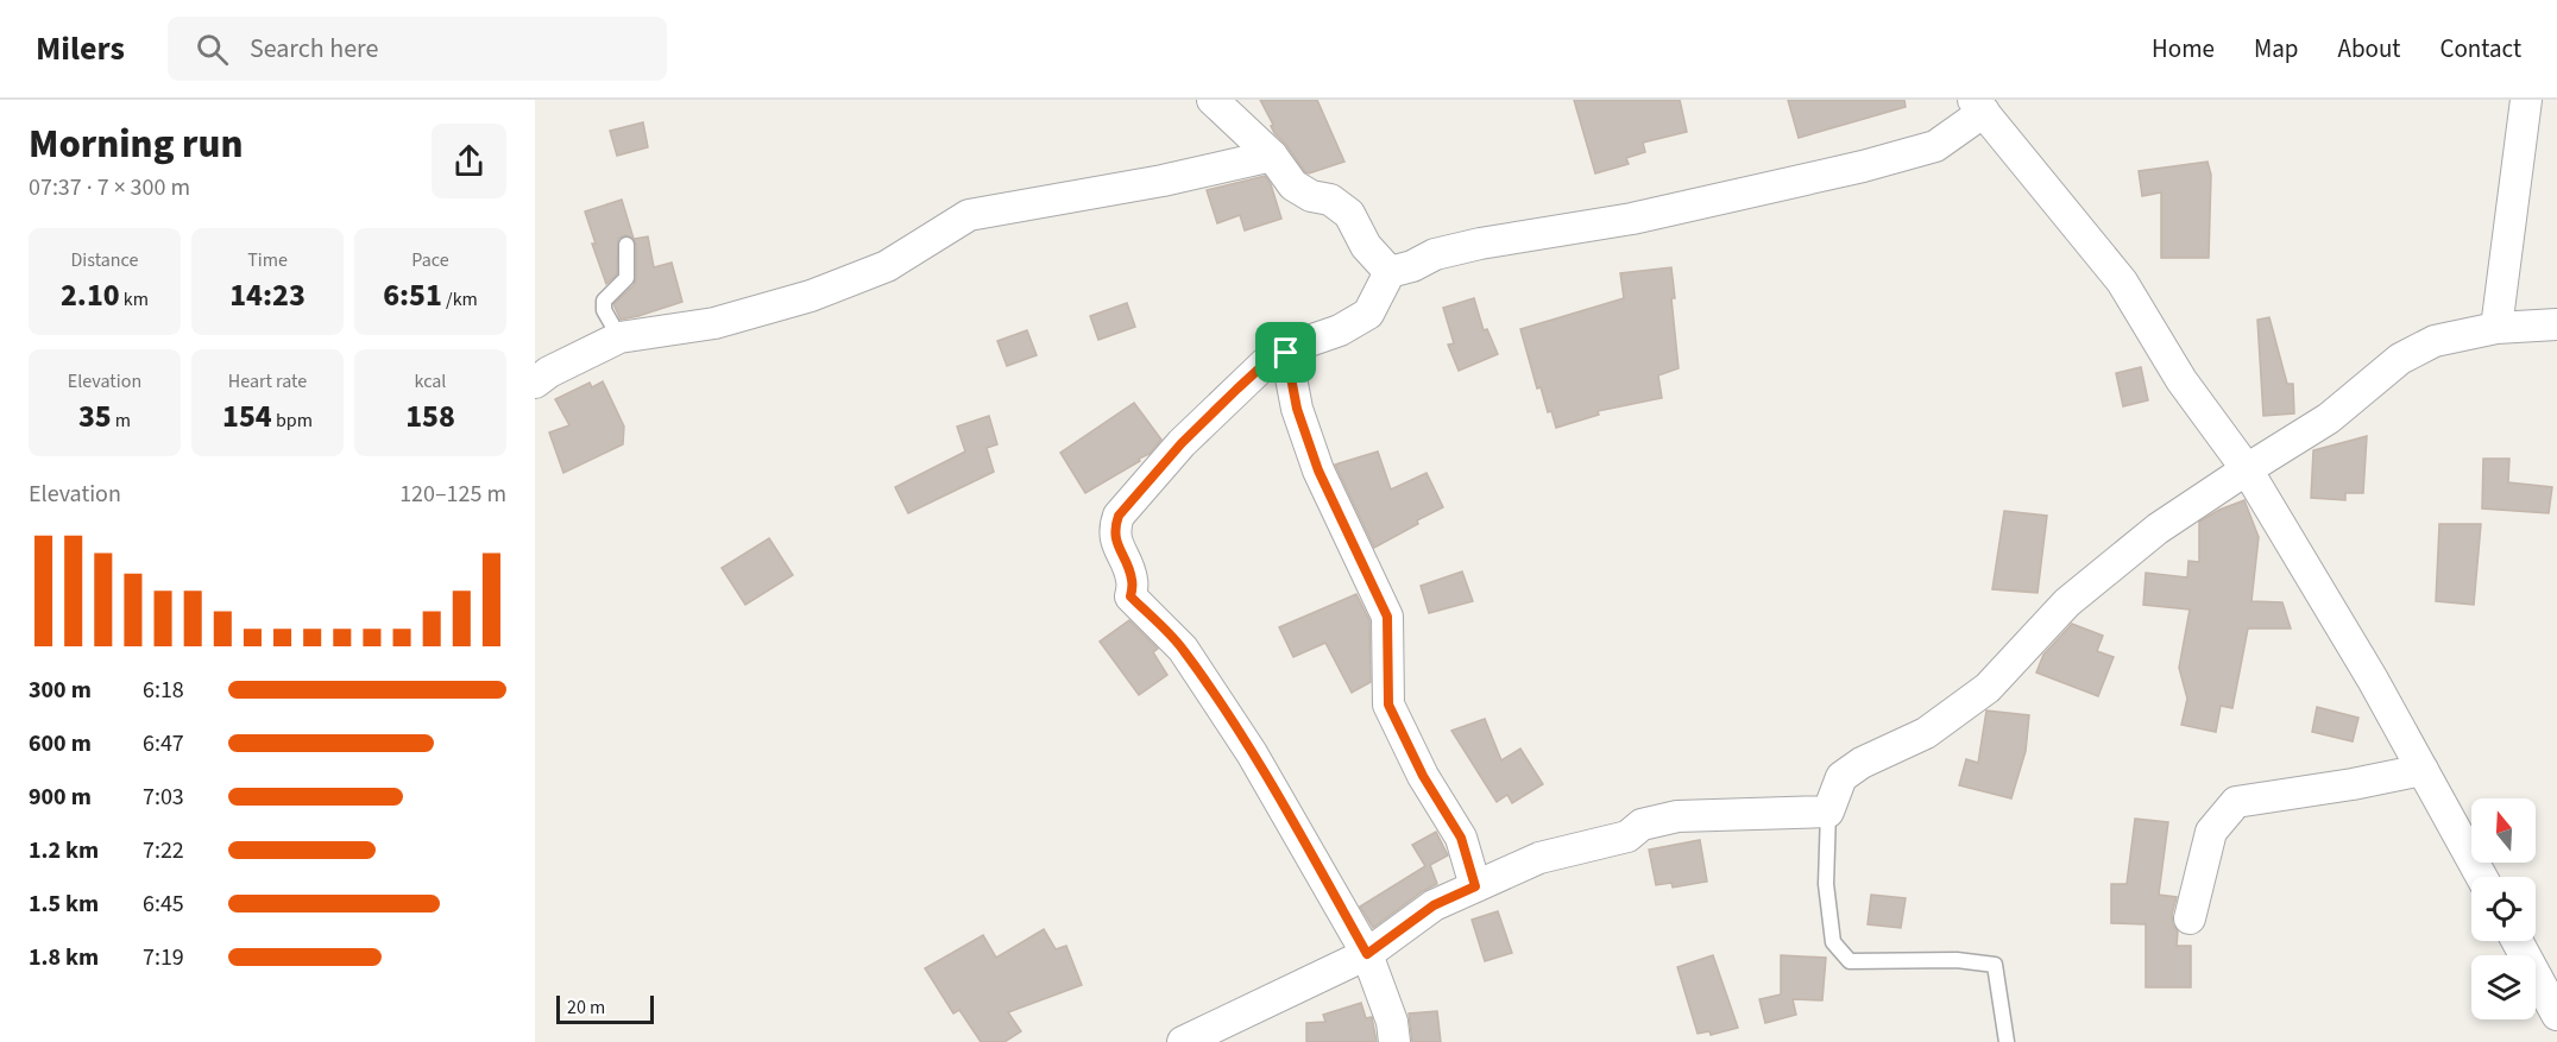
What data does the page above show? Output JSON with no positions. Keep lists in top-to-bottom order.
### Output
{
  "scale_bar": "20 m",
  "north": "top",
  "page": {
    "header": "Milers",
    "search": "Search here",
    "nav": [
      "Home",
      "Map",
      "About",
      "Contact"
    ],
    "heading": ["Morning run", "07:37 · 7 × 300 m"],
    "stats": [
      ["Distance", "2.10 km"],
      ["Time", "14:23"],
      ["Pace", "6:51 /km"],
      ["Elevation", "35 m"],
      ["Heart rate", "154 bpm"],
      ["kcal", "158"]
    ],
    "chart": ["Elevation", "120–125 m"],
    "list": [
      {
        "name": "300 m",
        "note": "6:18"
      },
      {
        "name": "600 m",
        "note": "6:47"
      },
      {
        "name": "900 m",
        "note": "7:03"
      },
      {
        "name": "1.2 km",
        "note": "7:22"
      },
      {
        "name": "1.5 km",
        "note": "6:45"
      },
      {
        "name": "1.8 km",
        "note": "7:19"
      }
    ],
    "scale": "20 m"
  }
}
